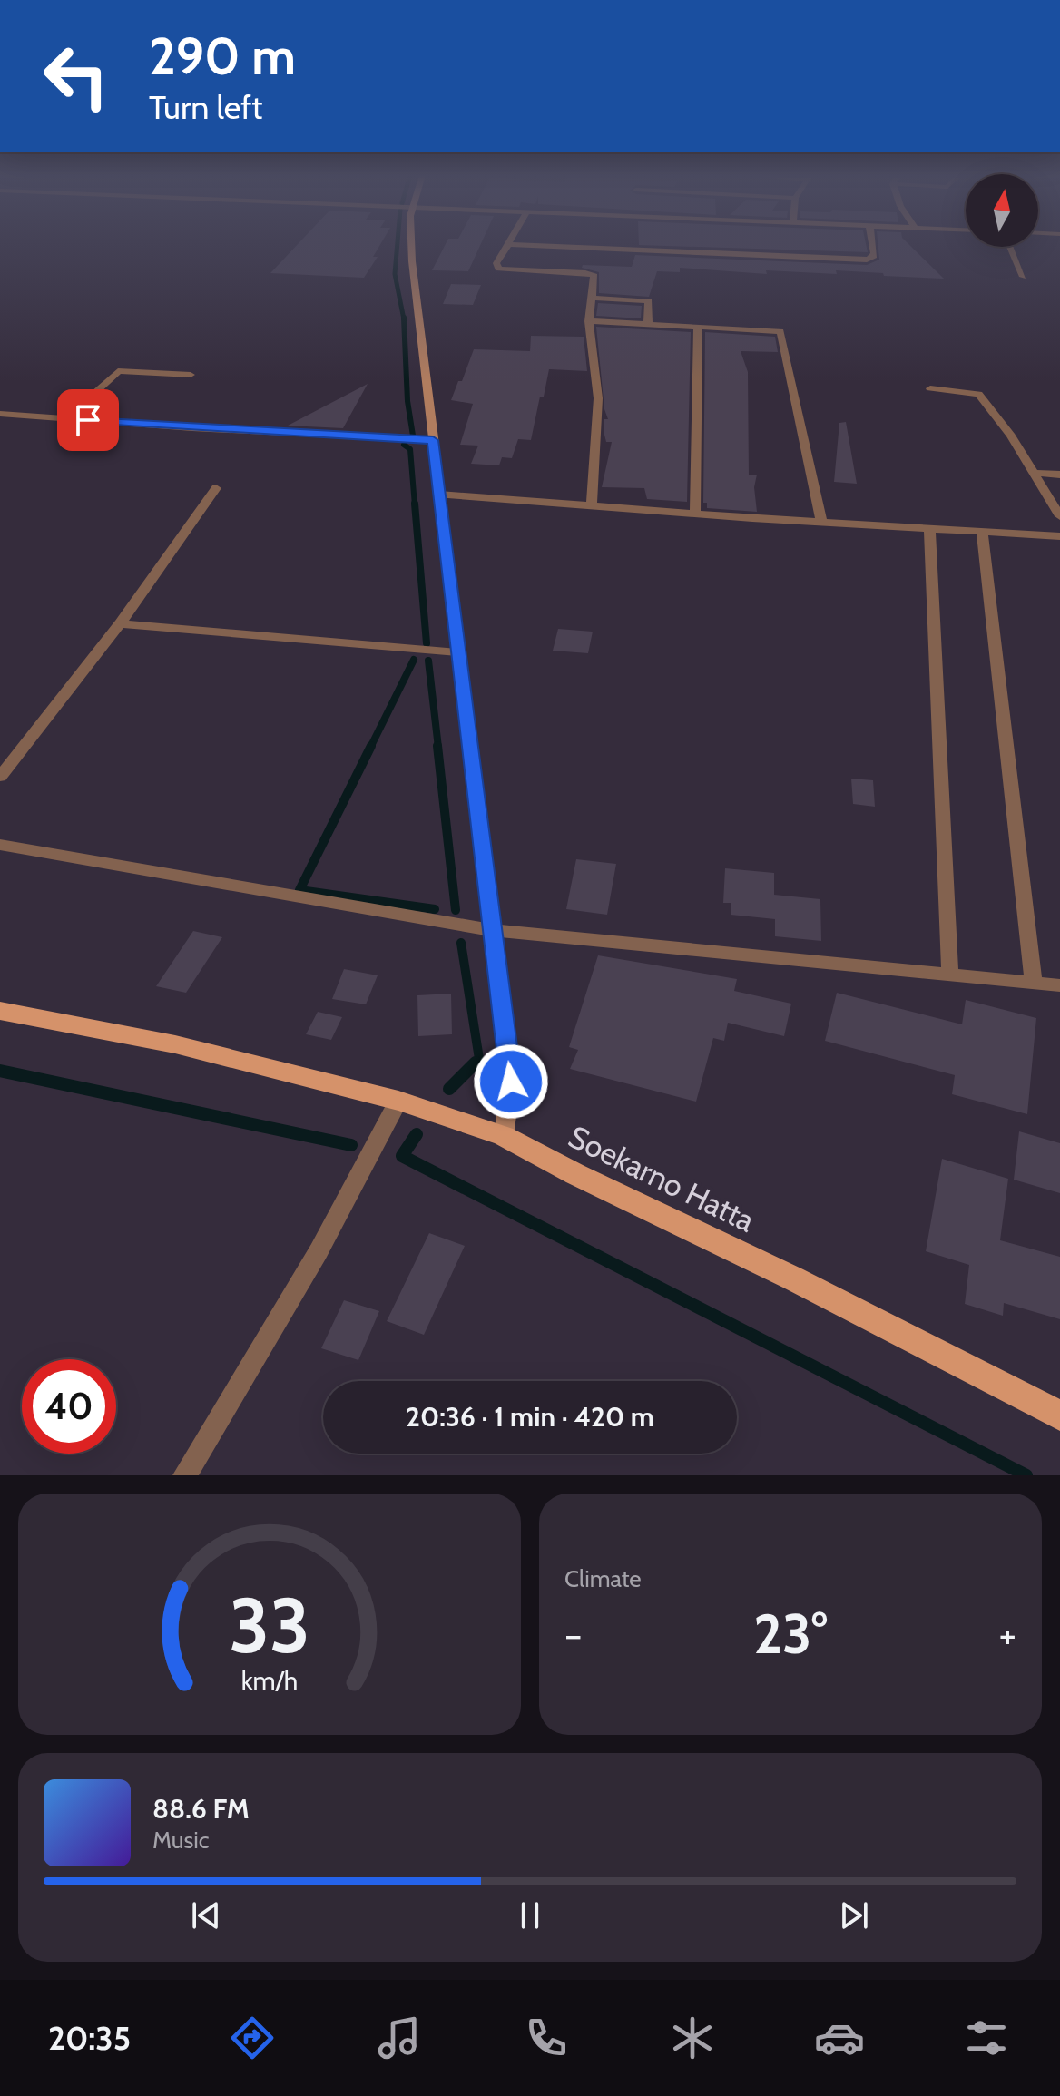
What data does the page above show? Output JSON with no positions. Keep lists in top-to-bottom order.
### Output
{
  "streets": {
    "main road": ["Soekarno Hatta"]
  },
  "north": "top",
  "page": {
    "turn": ["290 m", "Turn left"],
    "limit": "40",
    "trip": "20:36 · 1 min · 420 m",
    "tile": "Climate",
    "heat": ["−", "23°", "+"],
    "song": ["88.6 FM", "Music"],
    "tabs": "20:35",
    "gauge": ["33", "km/h"]
  }
}
